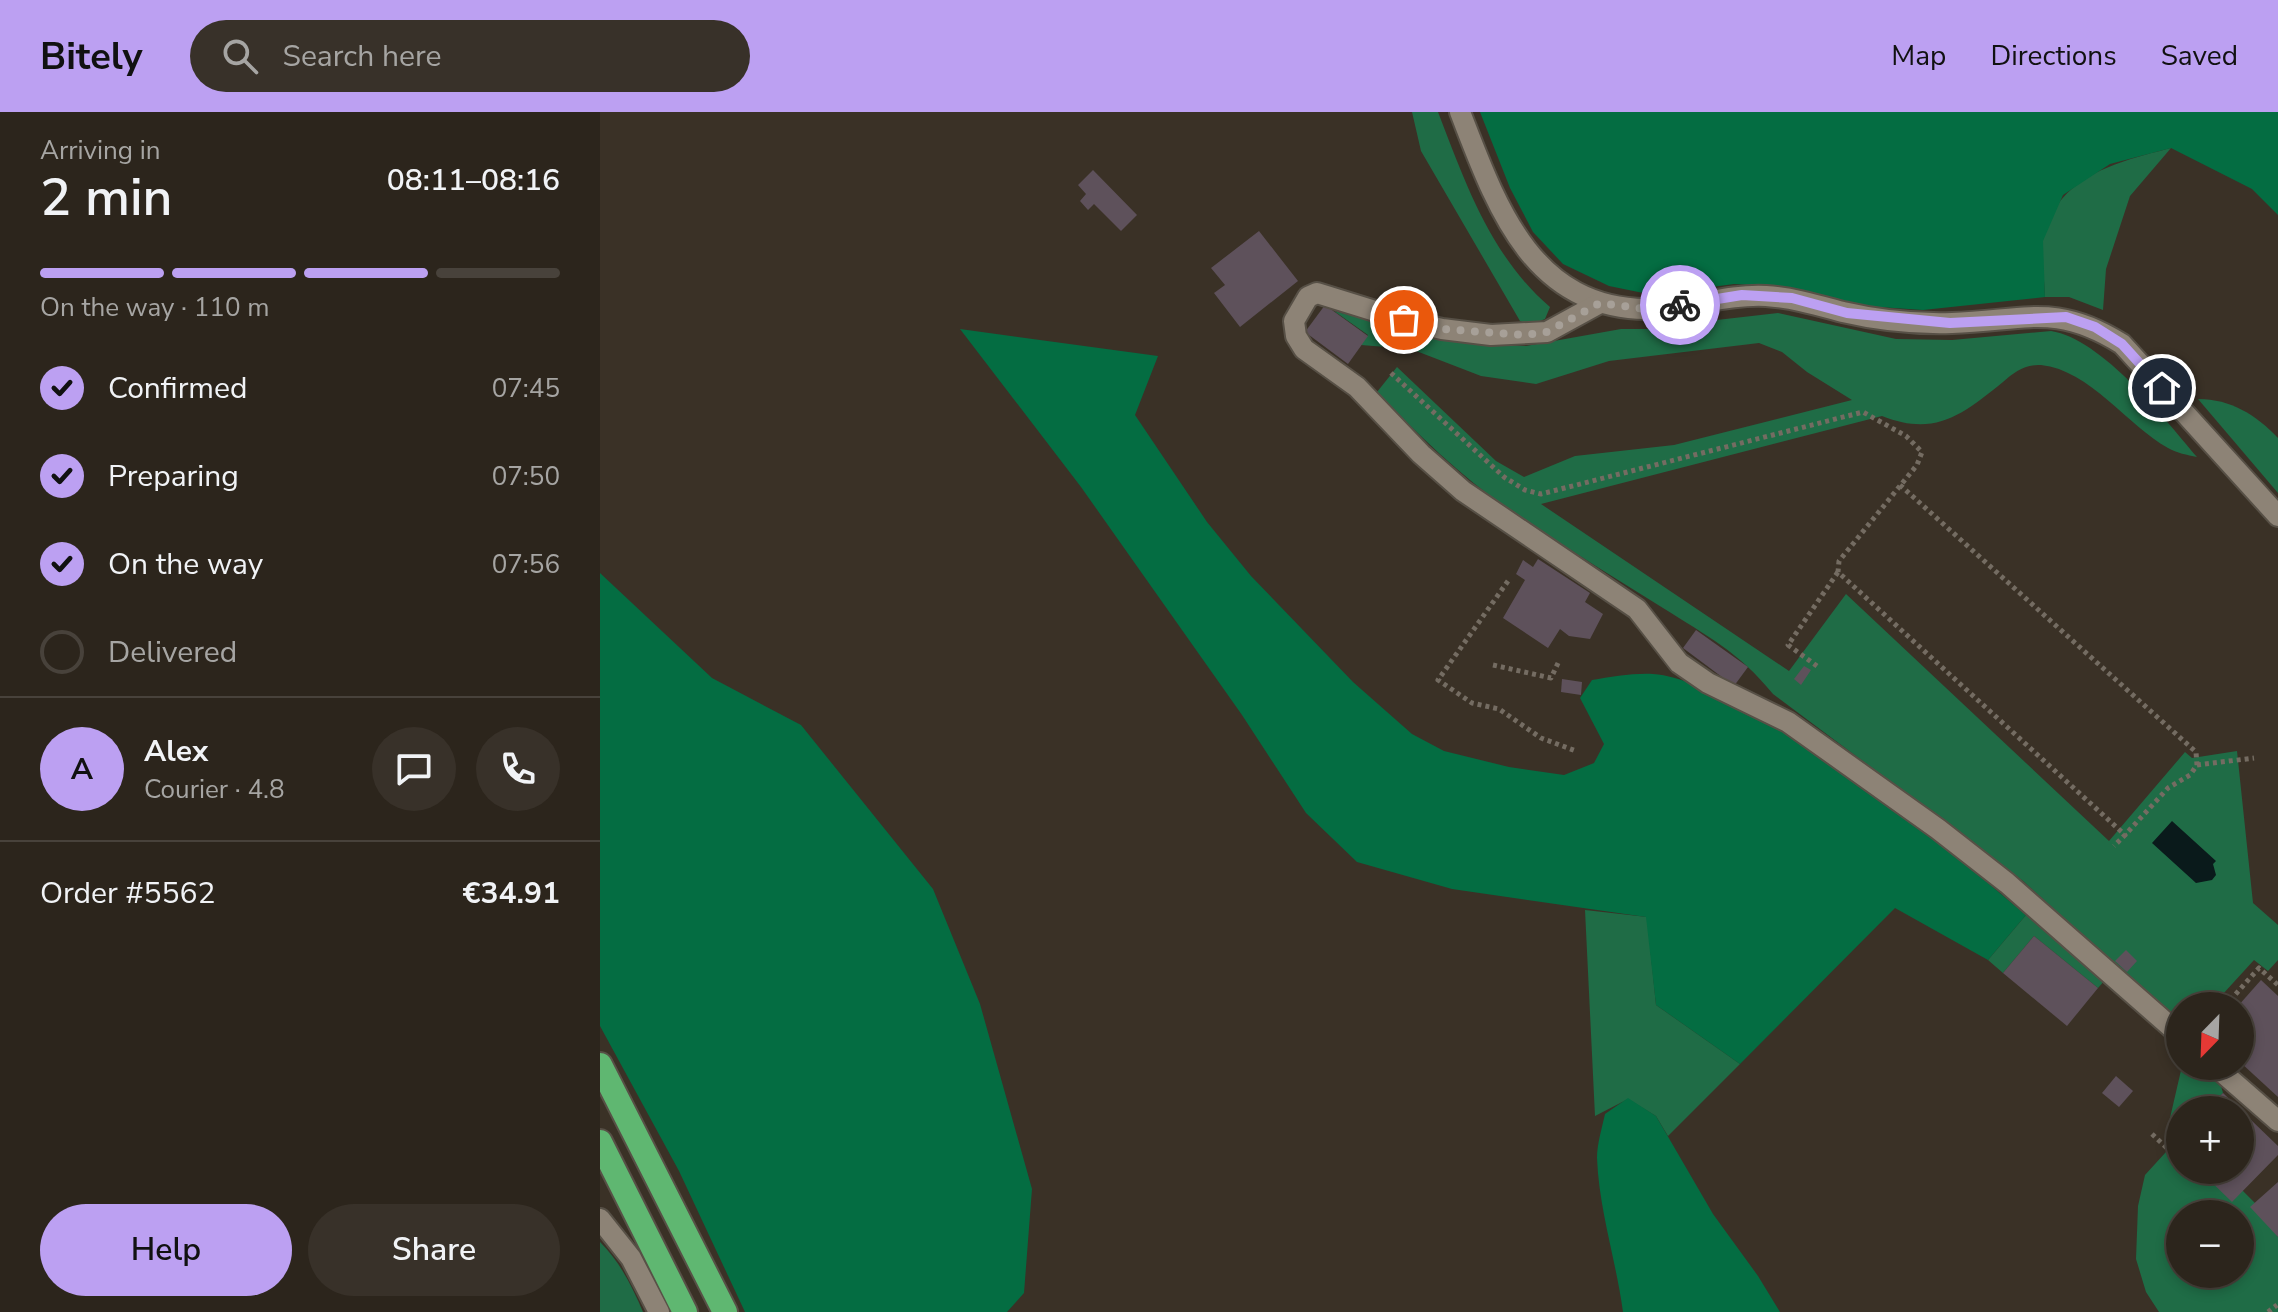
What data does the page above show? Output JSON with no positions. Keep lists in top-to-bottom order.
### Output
{
  "north": "bottom left",
  "page": {
    "header": "Bitely",
    "search": "Search here",
    "nav": ["Map", "Directions", "Saved"],
    "heading": ["2 min", "Arriving in", "08:11–08:16"],
    "panel": [
      "Alex",
      "Courier · 4.8",
      "Order #5562",
      "€34.91"
    ],
    "bar": "On the way · 110 m",
    "list": [
      ["Confirmed", "07:45"],
      ["Preparing", "07:50"],
      ["On the way", "07:56"],
      "Delivered"
    ],
    "round": "A",
    "map_buttons": ["+", "−"],
    "buttons": ["Help", "Share"]
  }
}
